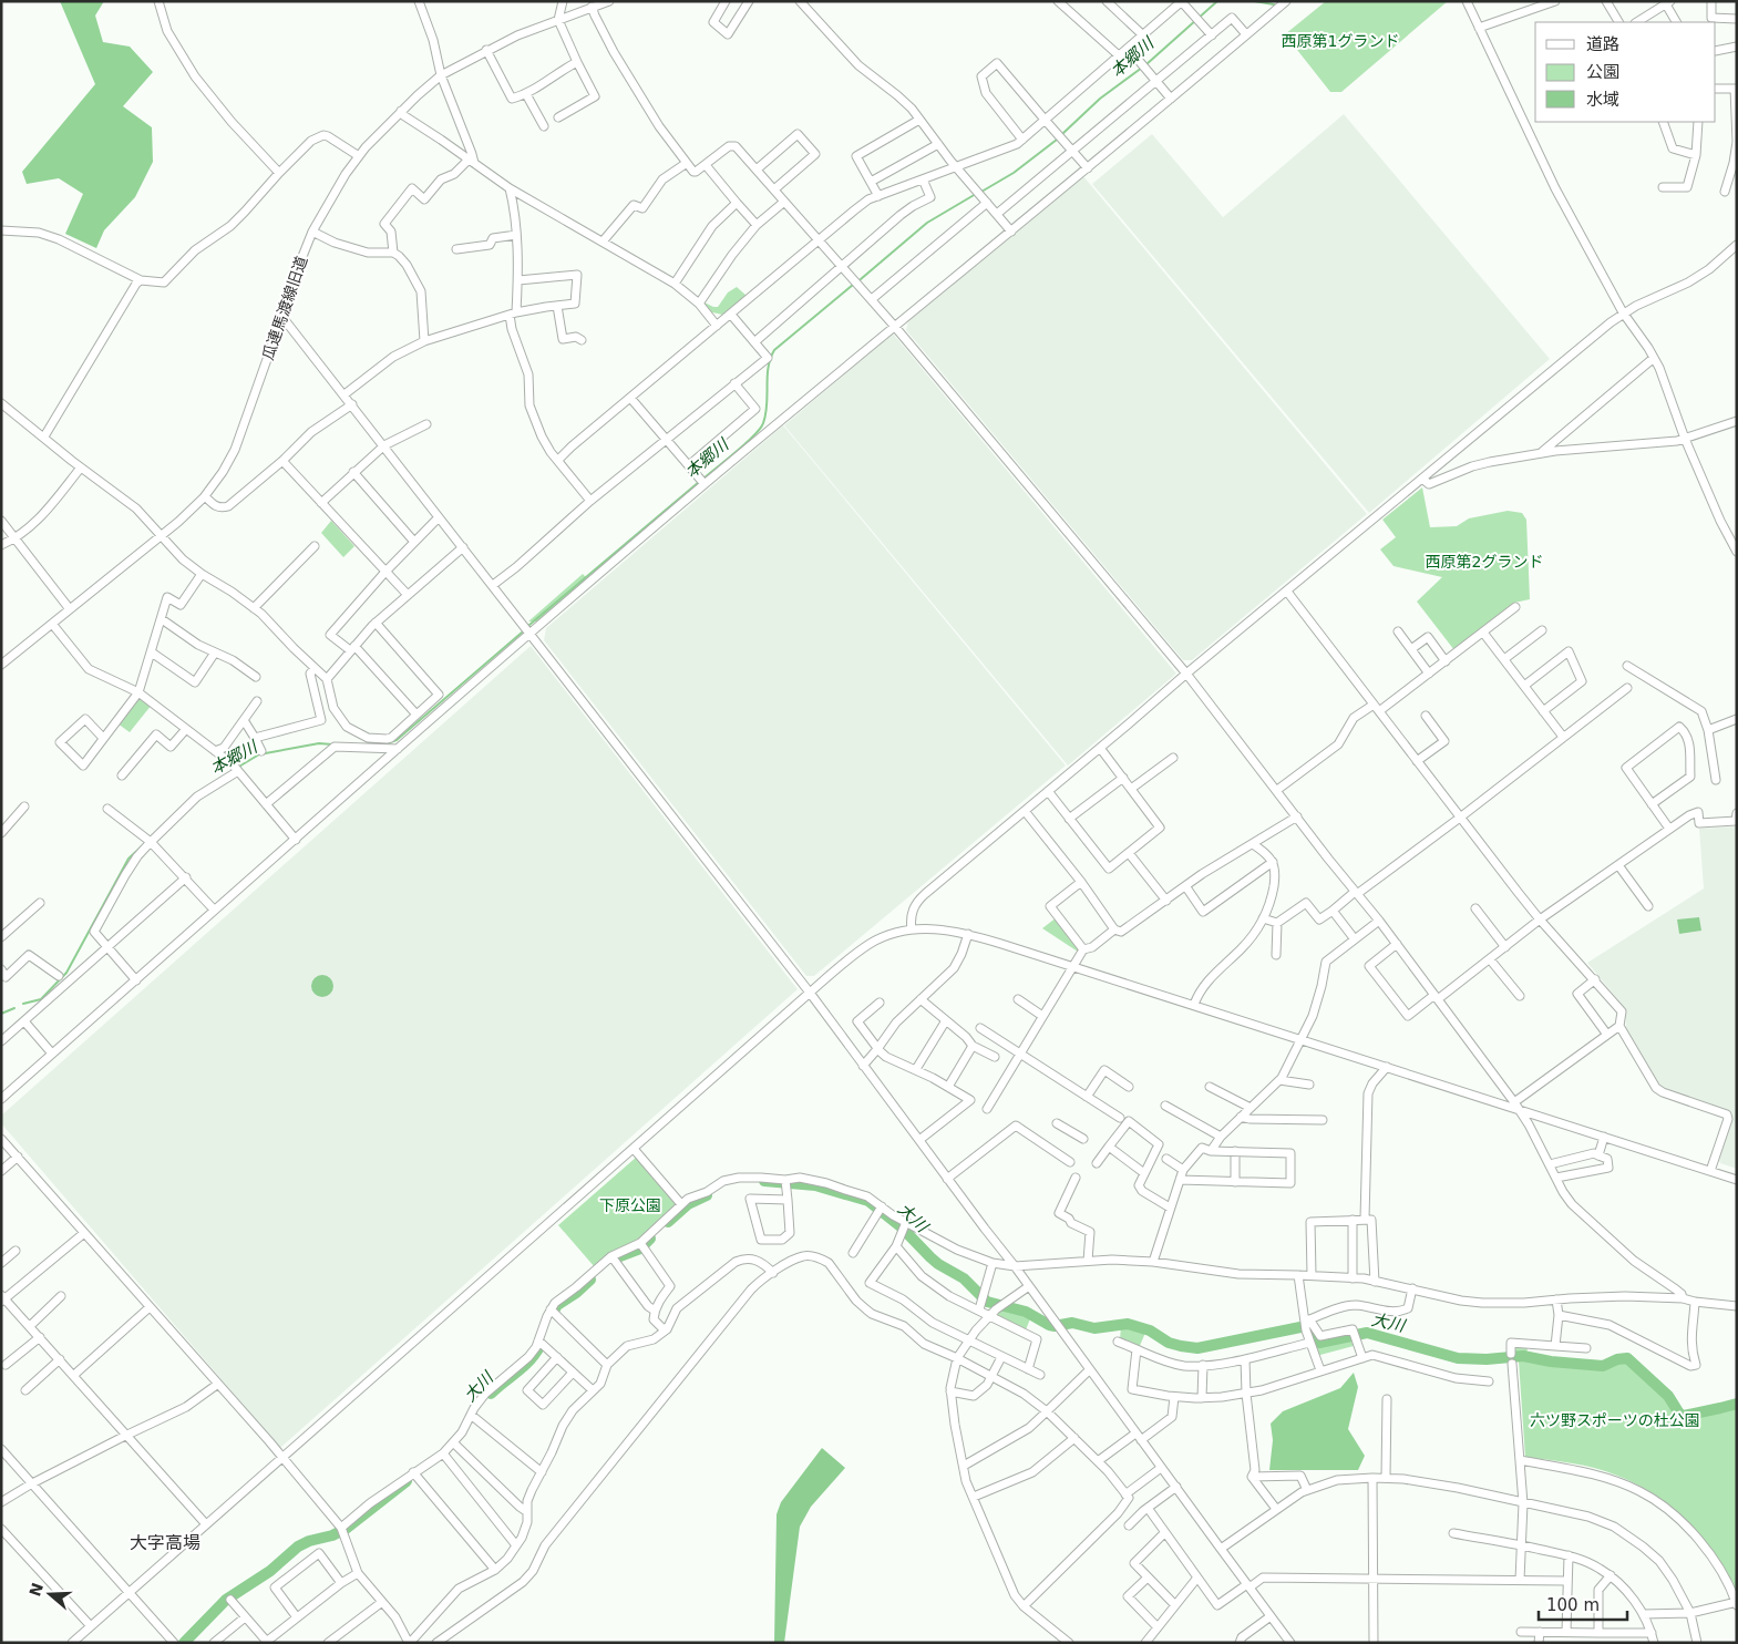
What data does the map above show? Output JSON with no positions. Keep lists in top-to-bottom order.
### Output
{
  "streets": {
    "street": ["瓜連馬渡線旧道"]
  },
  "districts": ["大字高場"],
  "water": ["本郷川", "大川"],
  "parks": [
    "西原第1グランド",
    "西原第2グランド",
    "下原公園",
    "六ツ野スポーツの杜公園"
  ],
  "legend": ["道路", "公園", "水域"],
  "scale_bar": "100 m",
  "north": "left"
}
